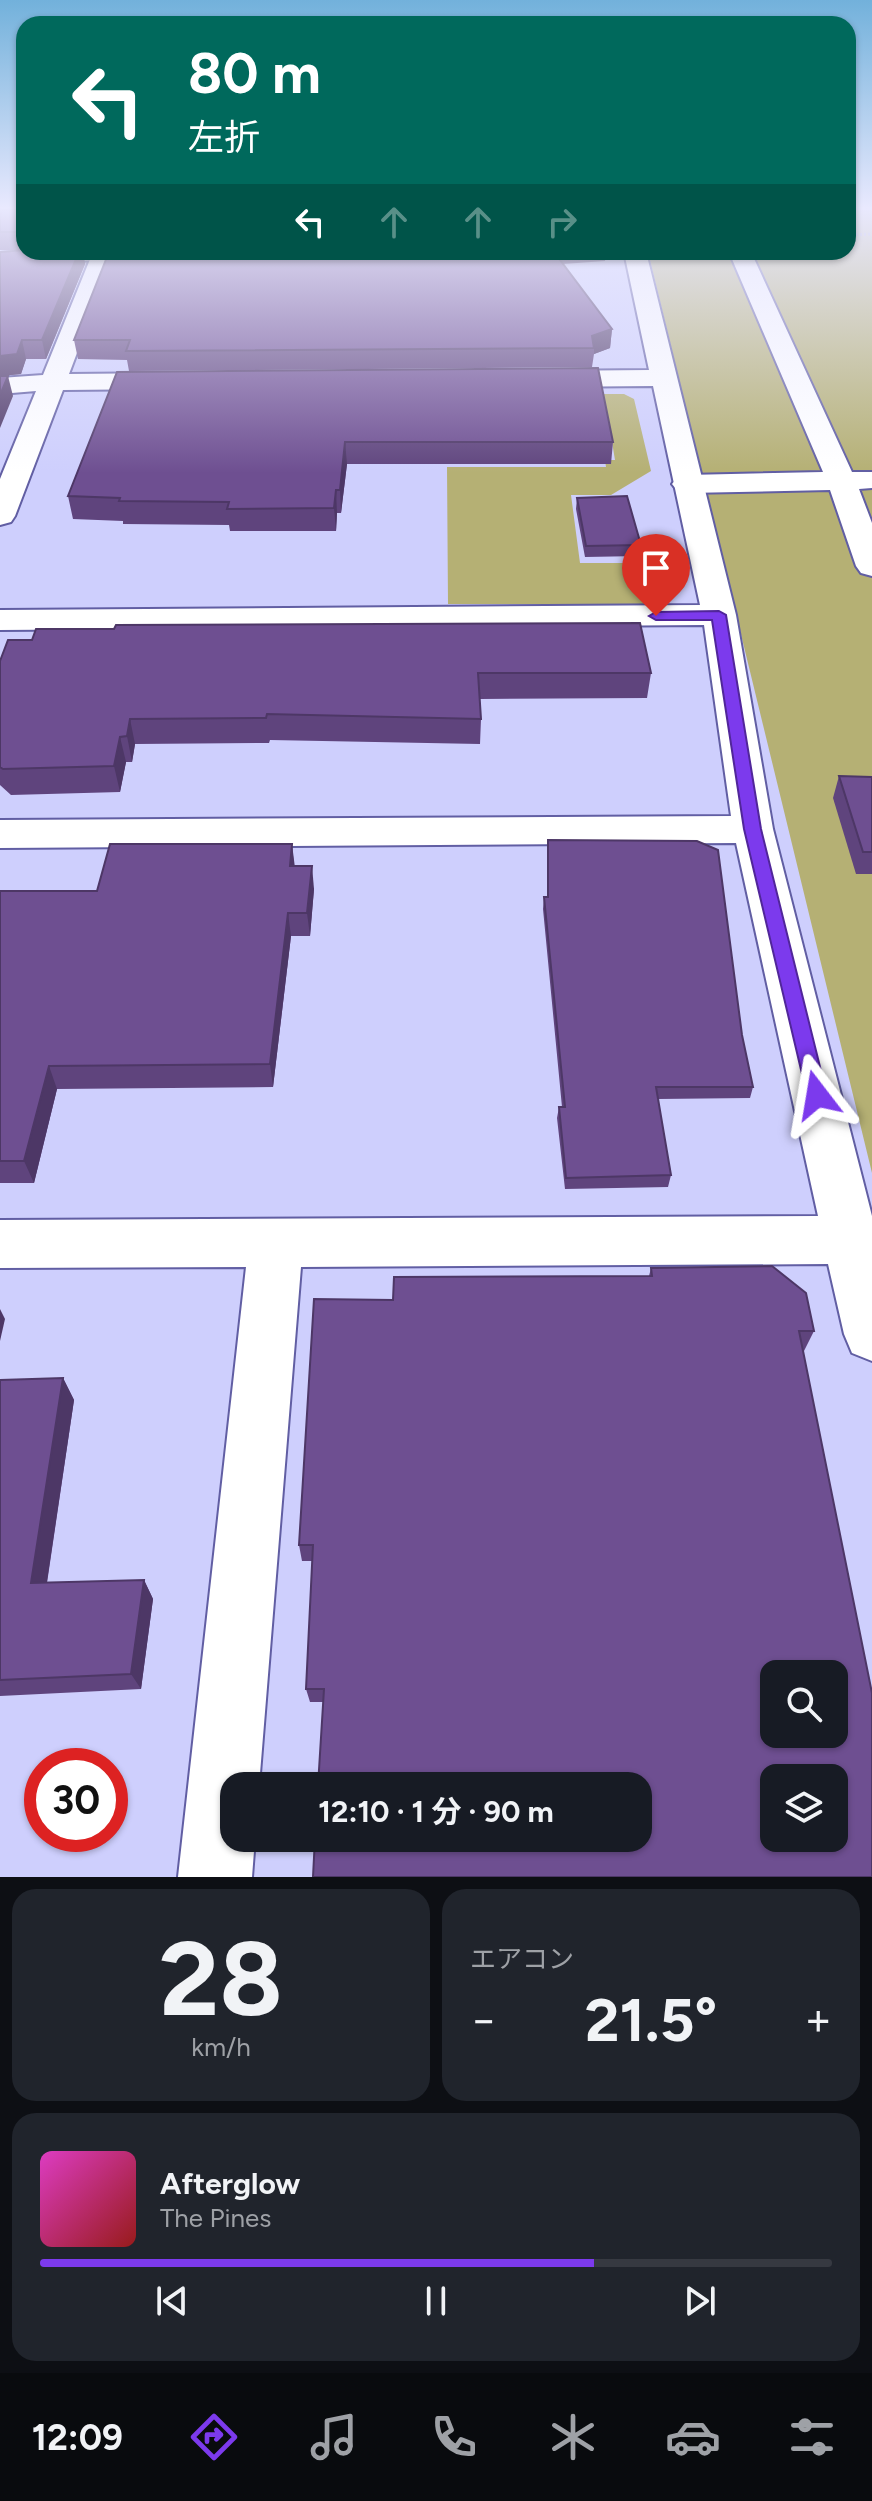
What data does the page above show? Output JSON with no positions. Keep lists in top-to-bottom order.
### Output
{
  "page": {
    "turn": ["80 m", "左折"],
    "limit": "30",
    "trip": "12:10 · 1 分 · 90 m",
    "tile": [
      ["28", "km/h"],
      "エアコン"
    ],
    "heat": ["−", "21.5°", "+"],
    "song": ["Afterglow", "The Pines"],
    "tabs": "12:09"
  }
}
